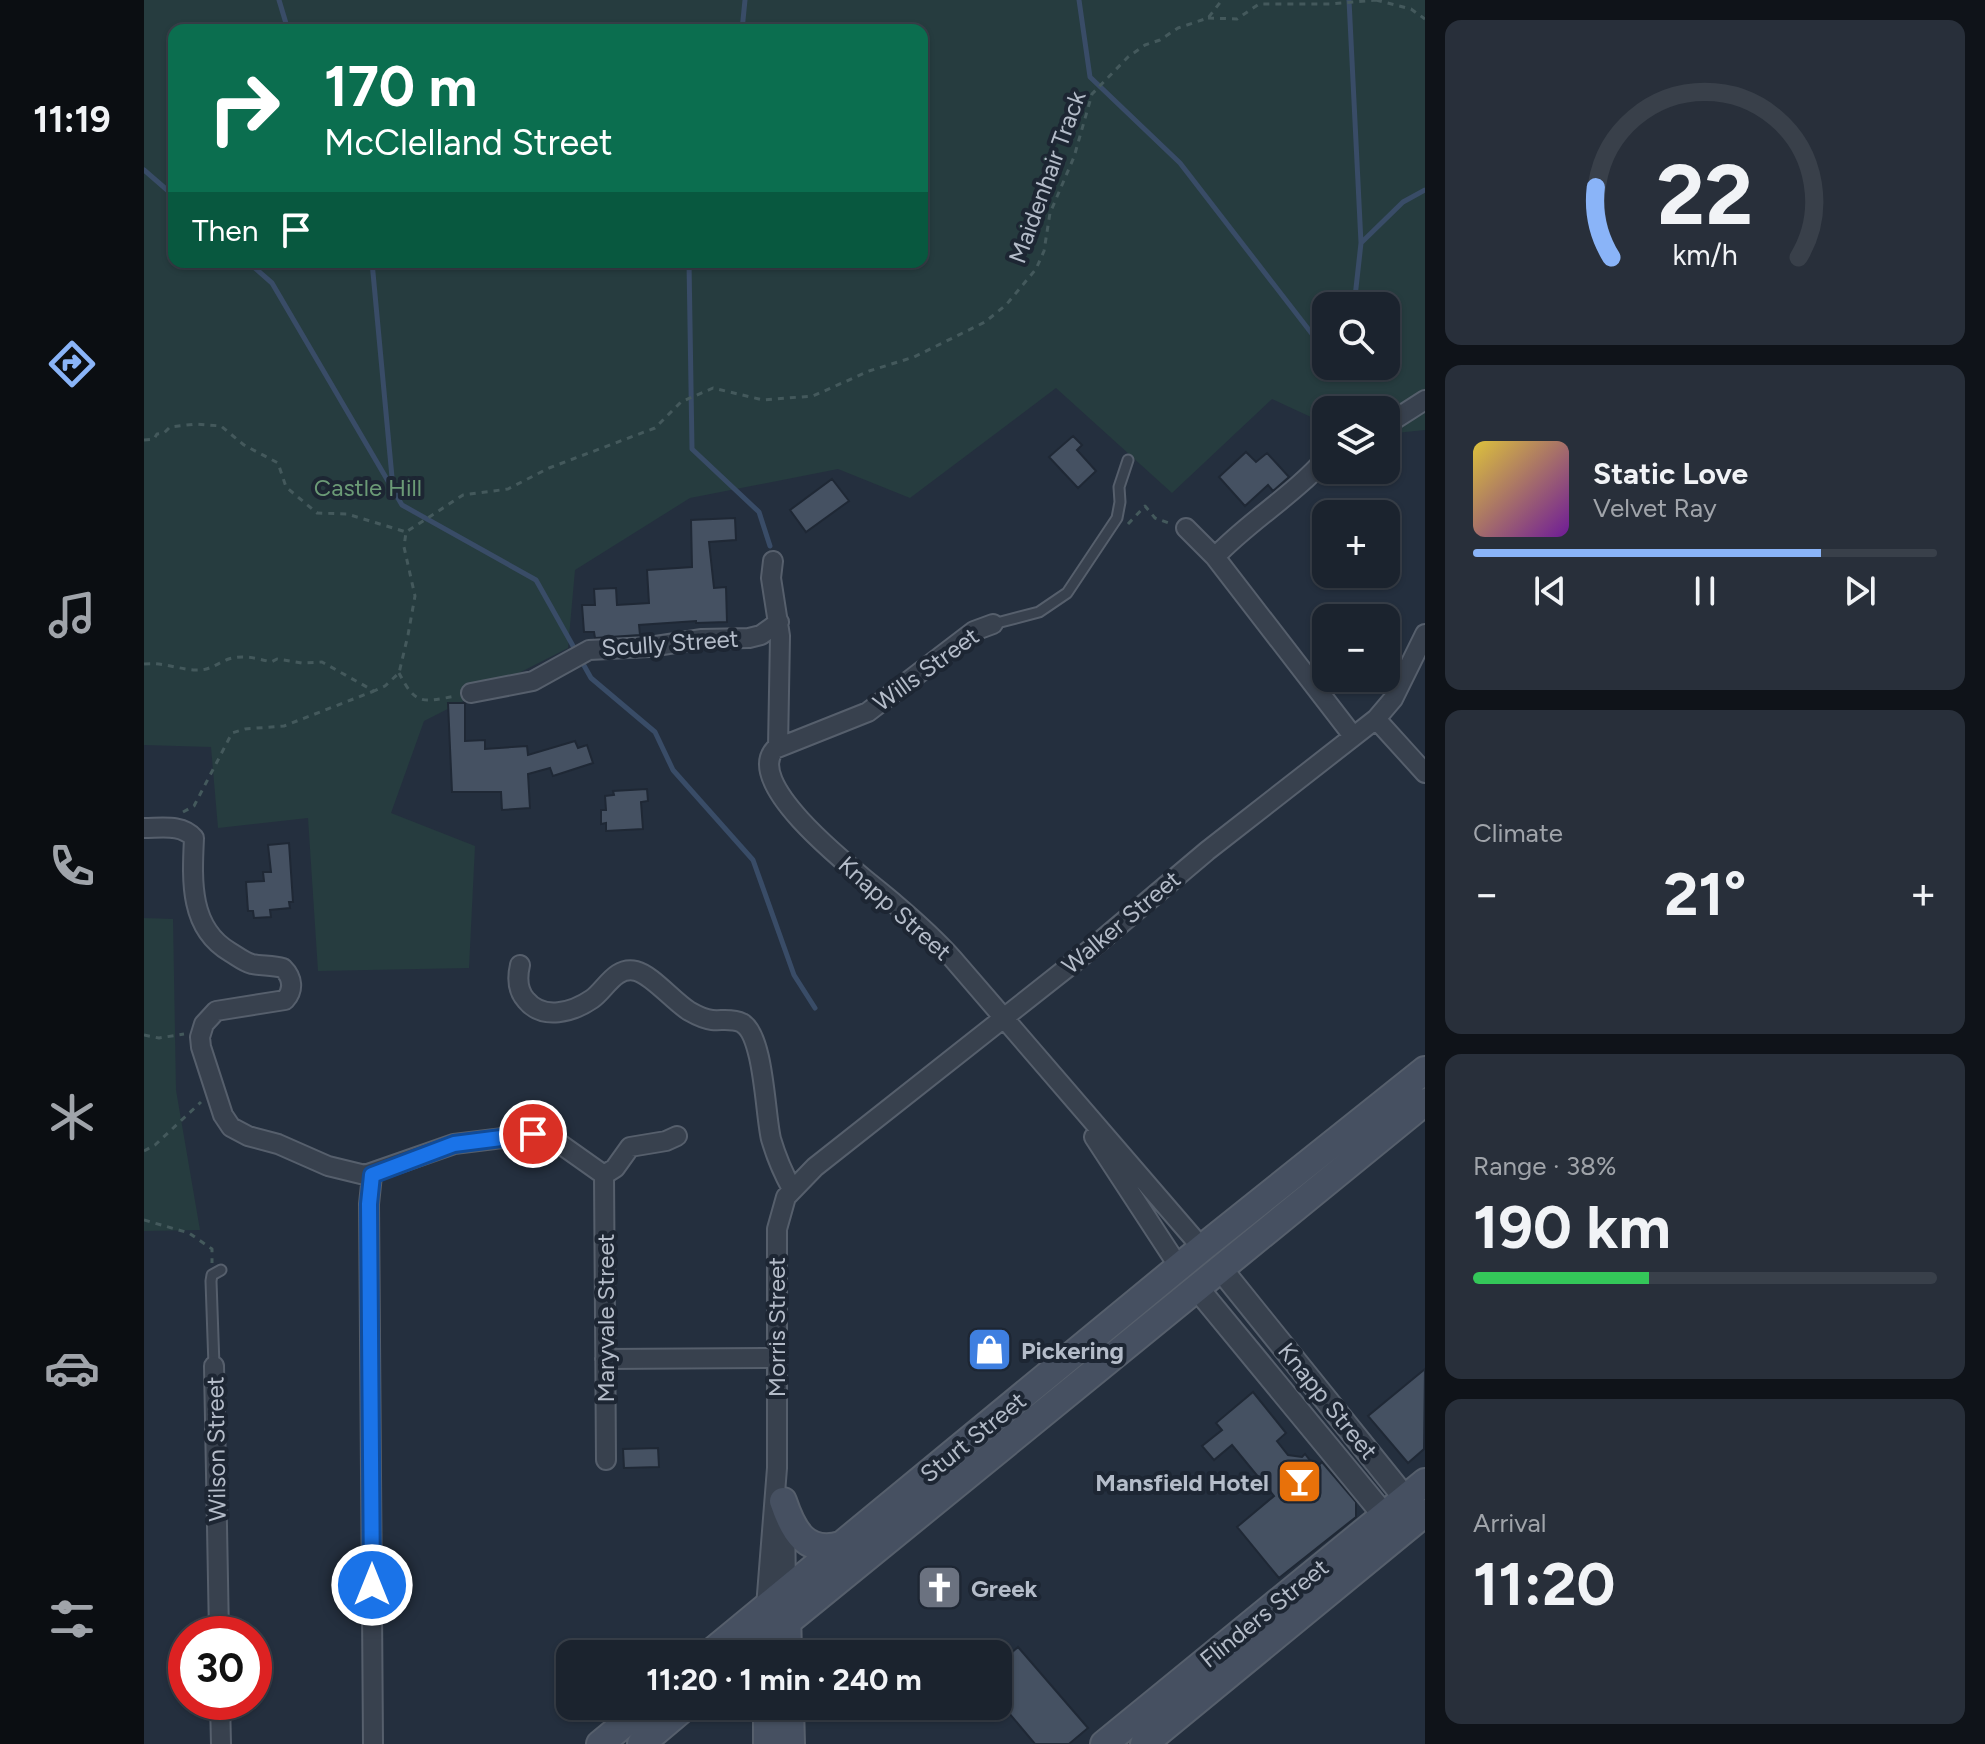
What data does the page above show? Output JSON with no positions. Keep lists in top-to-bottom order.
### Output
{
  "streets": {
    "main road": ["Morris Street", "Sturt Street", "Flinders Street"],
    "street": [
      "Scully Street",
      "Wills Street",
      "Knapp Street",
      "Walker Street",
      "Maryvale Street",
      "Wilson Street"
    ],
    "path": ["Maidenhair Track"]
  },
  "crossings": [
    ["Wills Street", "Knapp Street"],
    ["Knapp Street", "Walker Street"],
    ["Knapp Street", "Sturt Street"],
    ["Knapp Street", "Flinders Street"],
    ["Walker Street", "Morris Street"],
    ["Morris Street", "Sturt Street"]
  ],
  "parks": ["Castle Hill"],
  "places": {
    "shop": ["Pickering"],
    "bar": ["Mansfield Hotel"],
    "church": ["Greek"]
  },
  "page": {
    "tabs": "11:19",
    "turn": ["170 m", "McClelland Street"],
    "then": "Then",
    "map_buttons": ["+", "−"],
    "song": ["Static Love", "Velvet Ray"],
    "tile": [
      "Climate",
      ["Range · 38%", "190 km"],
      ["Arrival", "11:20"]
    ],
    "heat": ["−", "21°", "+"],
    "limit": "30",
    "trip": "11:20 · 1 min · 240 m",
    "gauge": ["22", "km/h"]
  }
}
